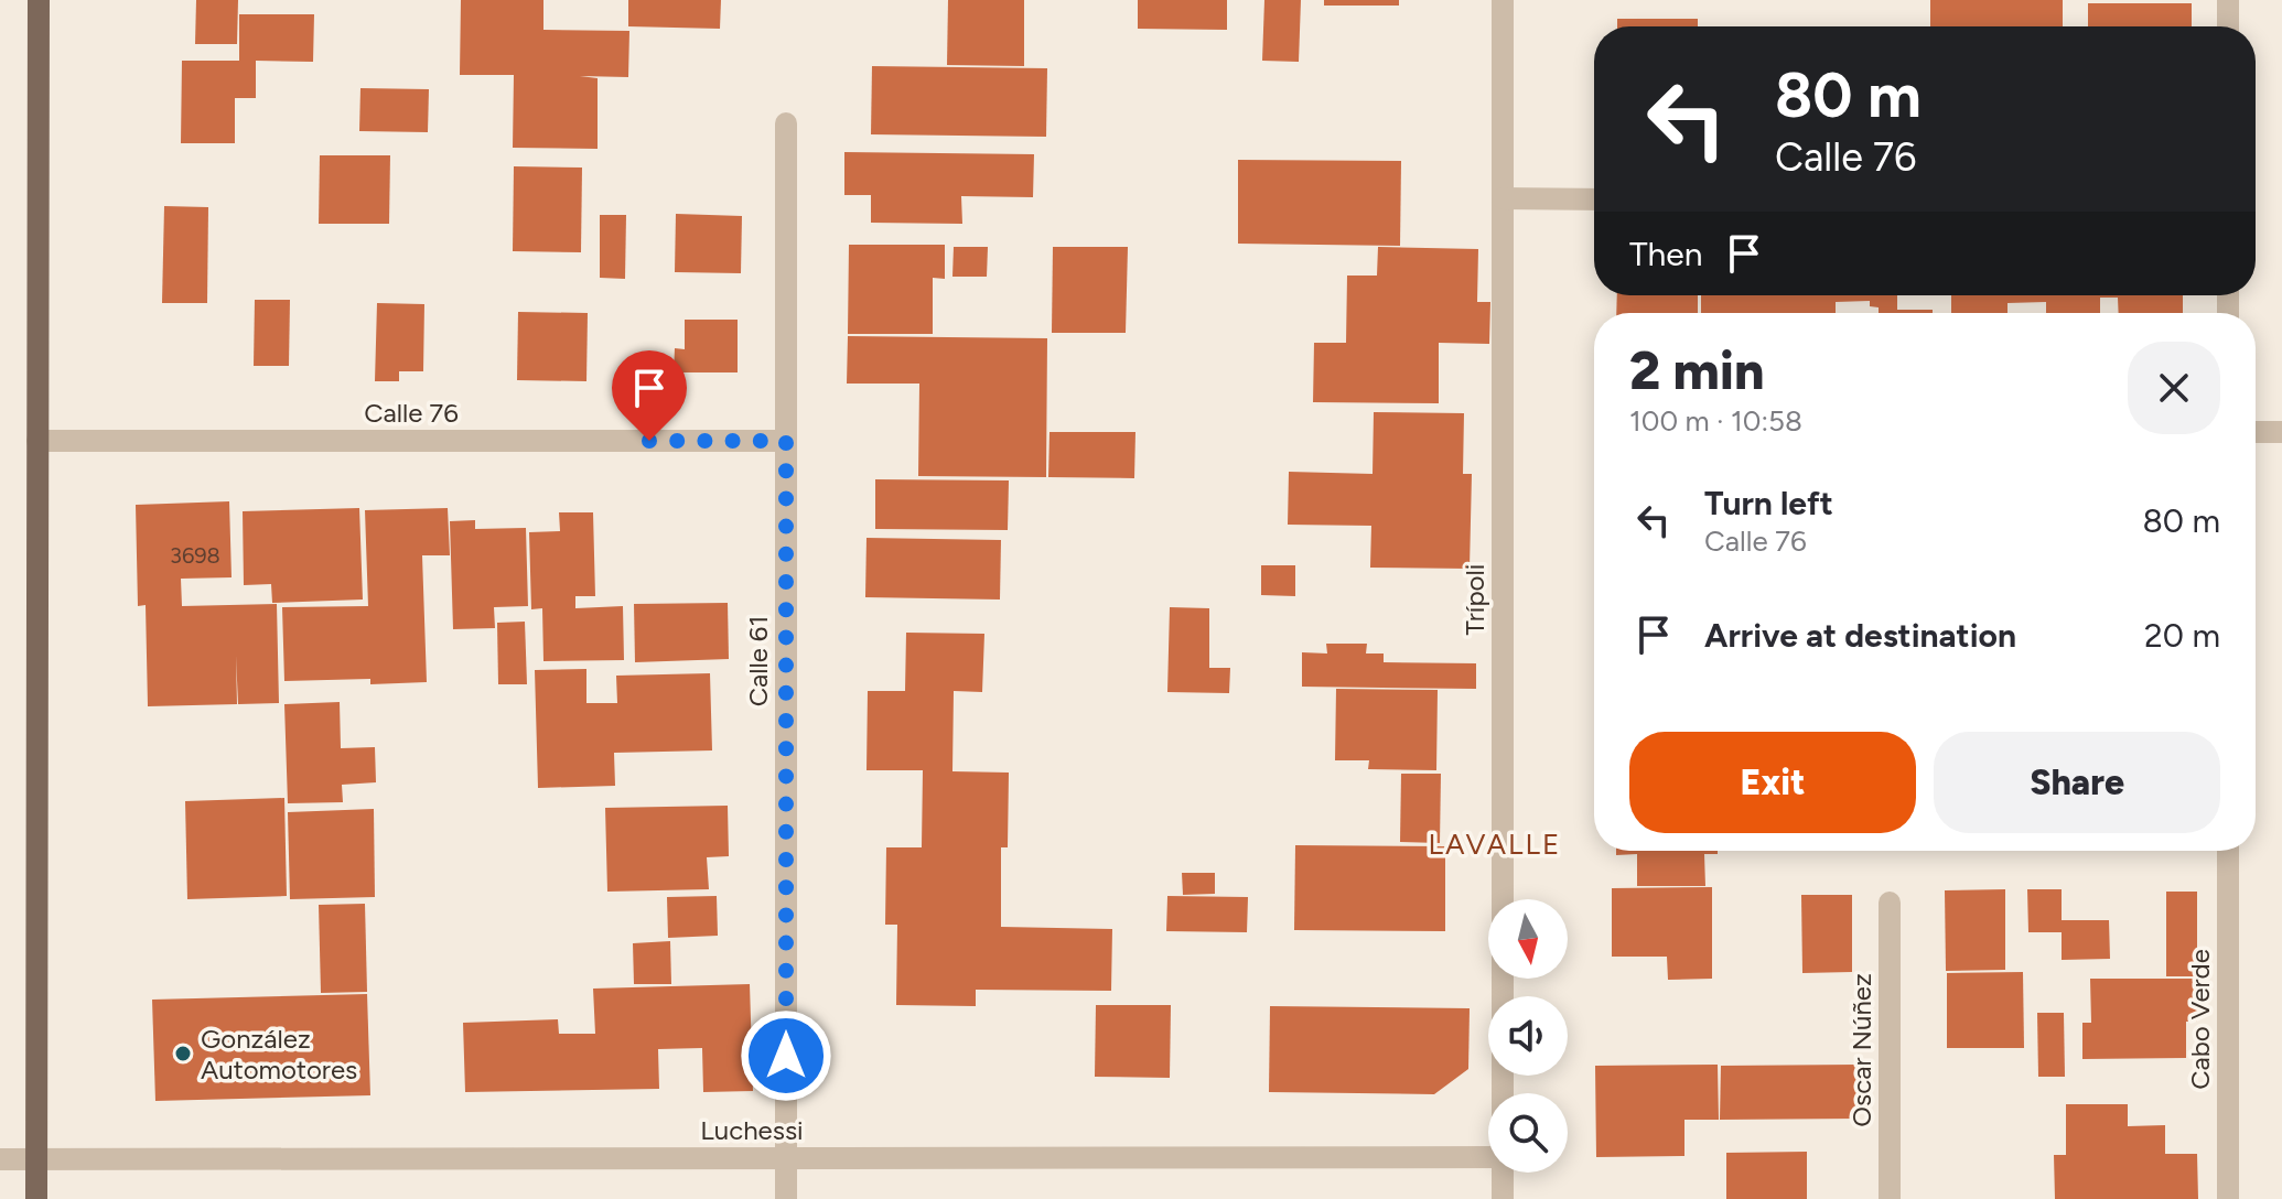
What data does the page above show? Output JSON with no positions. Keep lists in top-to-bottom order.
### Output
{
  "streets": {
    "street": [
      "Calle 76",
      "Trípoli",
      "Calle 61",
      "Cabo Verde",
      "Oscar Núñez",
      "Luchessi"
    ]
  },
  "crossings": [
    ["Calle 76", "Calle 61"],
    ["Calle 61", "Luchessi"]
  ],
  "districts": ["LAVALLE"],
  "places": ["González Automotores"],
  "house_numbers": ["3698"],
  "north": "bottom",
  "page": {
    "turn": ["80 m", "Calle 76"],
    "then": "Then",
    "heading": ["2 min", "100 m · 10:58"],
    "list": [
      {
        "name": "Turn left",
        "note": "Calle 76",
        "value": "80 m"
      },
      {
        "name": "Arrive at destination",
        "value": "20 m"
      }
    ],
    "buttons": ["Exit", "Share"]
  }
}
